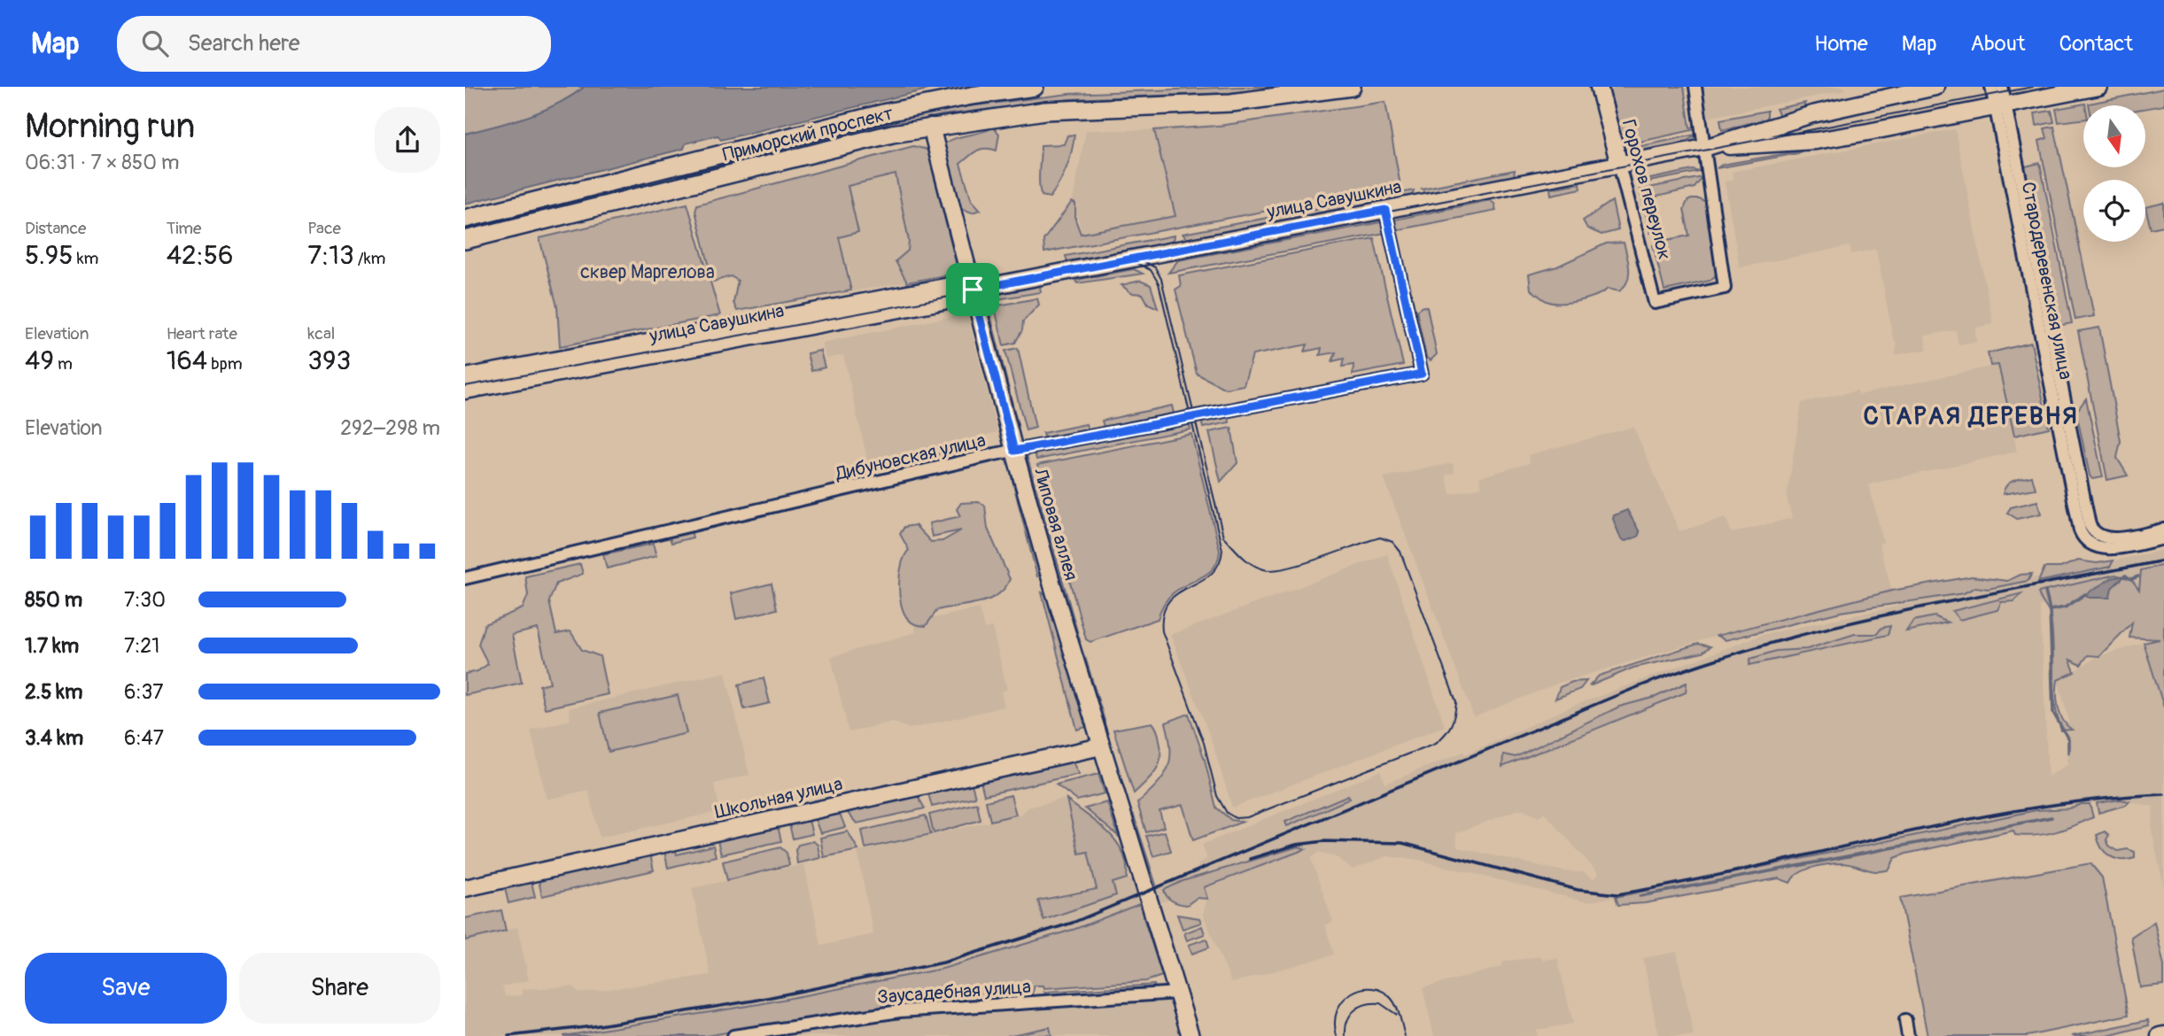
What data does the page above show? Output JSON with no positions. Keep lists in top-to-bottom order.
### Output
{
  "streets": {
    "main road": [
      "Приморский проспект",
      "Горохов переулок",
      "улица Савушкина",
      "Липовая аллея",
      "Школьная улица"
    ],
    "street": ["Стародеревенская улица", "Дибуновская улица", "Заусадебная улица"]
  },
  "crossings": [
    ["Приморский проспект", "Липовая аллея"],
    ["Горохов переулок", "улица Савушкина"],
    ["улица Савушкина", "Стародеревенская улица"],
    ["улица Савушкина", "Дибуновская улица"],
    ["улица Савушкина", "Липовая аллея"],
    ["Дибуновская улица", "Липовая аллея"],
    ["Липовая аллея", "Школьная улица"],
    ["Липовая аллея", "Заусадебная улица"]
  ],
  "districts": ["СТАРАЯ ДЕРЕВНЯ"],
  "parks": ["сквер Маргелова"],
  "north": "bottom",
  "page": {
    "header": "Map",
    "search": "Search here",
    "nav": [
      "Home",
      "Map",
      "About",
      "Contact"
    ],
    "heading": ["Morning run", "06:31 · 7 × 850 m"],
    "stats": [
      ["Distance", "5.95 km"],
      ["Time", "42:56"],
      ["Pace", "7:13 /km"],
      ["Elevation", "49 m"],
      ["Heart rate", "164 bpm"],
      ["kcal", "393"]
    ],
    "chart": ["Elevation", "292–298 m"],
    "list": [
      {
        "name": "850 m",
        "note": "7:30"
      },
      {
        "name": "1.7 km",
        "note": "7:21"
      },
      {
        "name": "2.5 km",
        "note": "6:37"
      },
      {
        "name": "3.4 km",
        "note": "6:47"
      }
    ],
    "buttons": ["Save", "Share"]
  }
}
